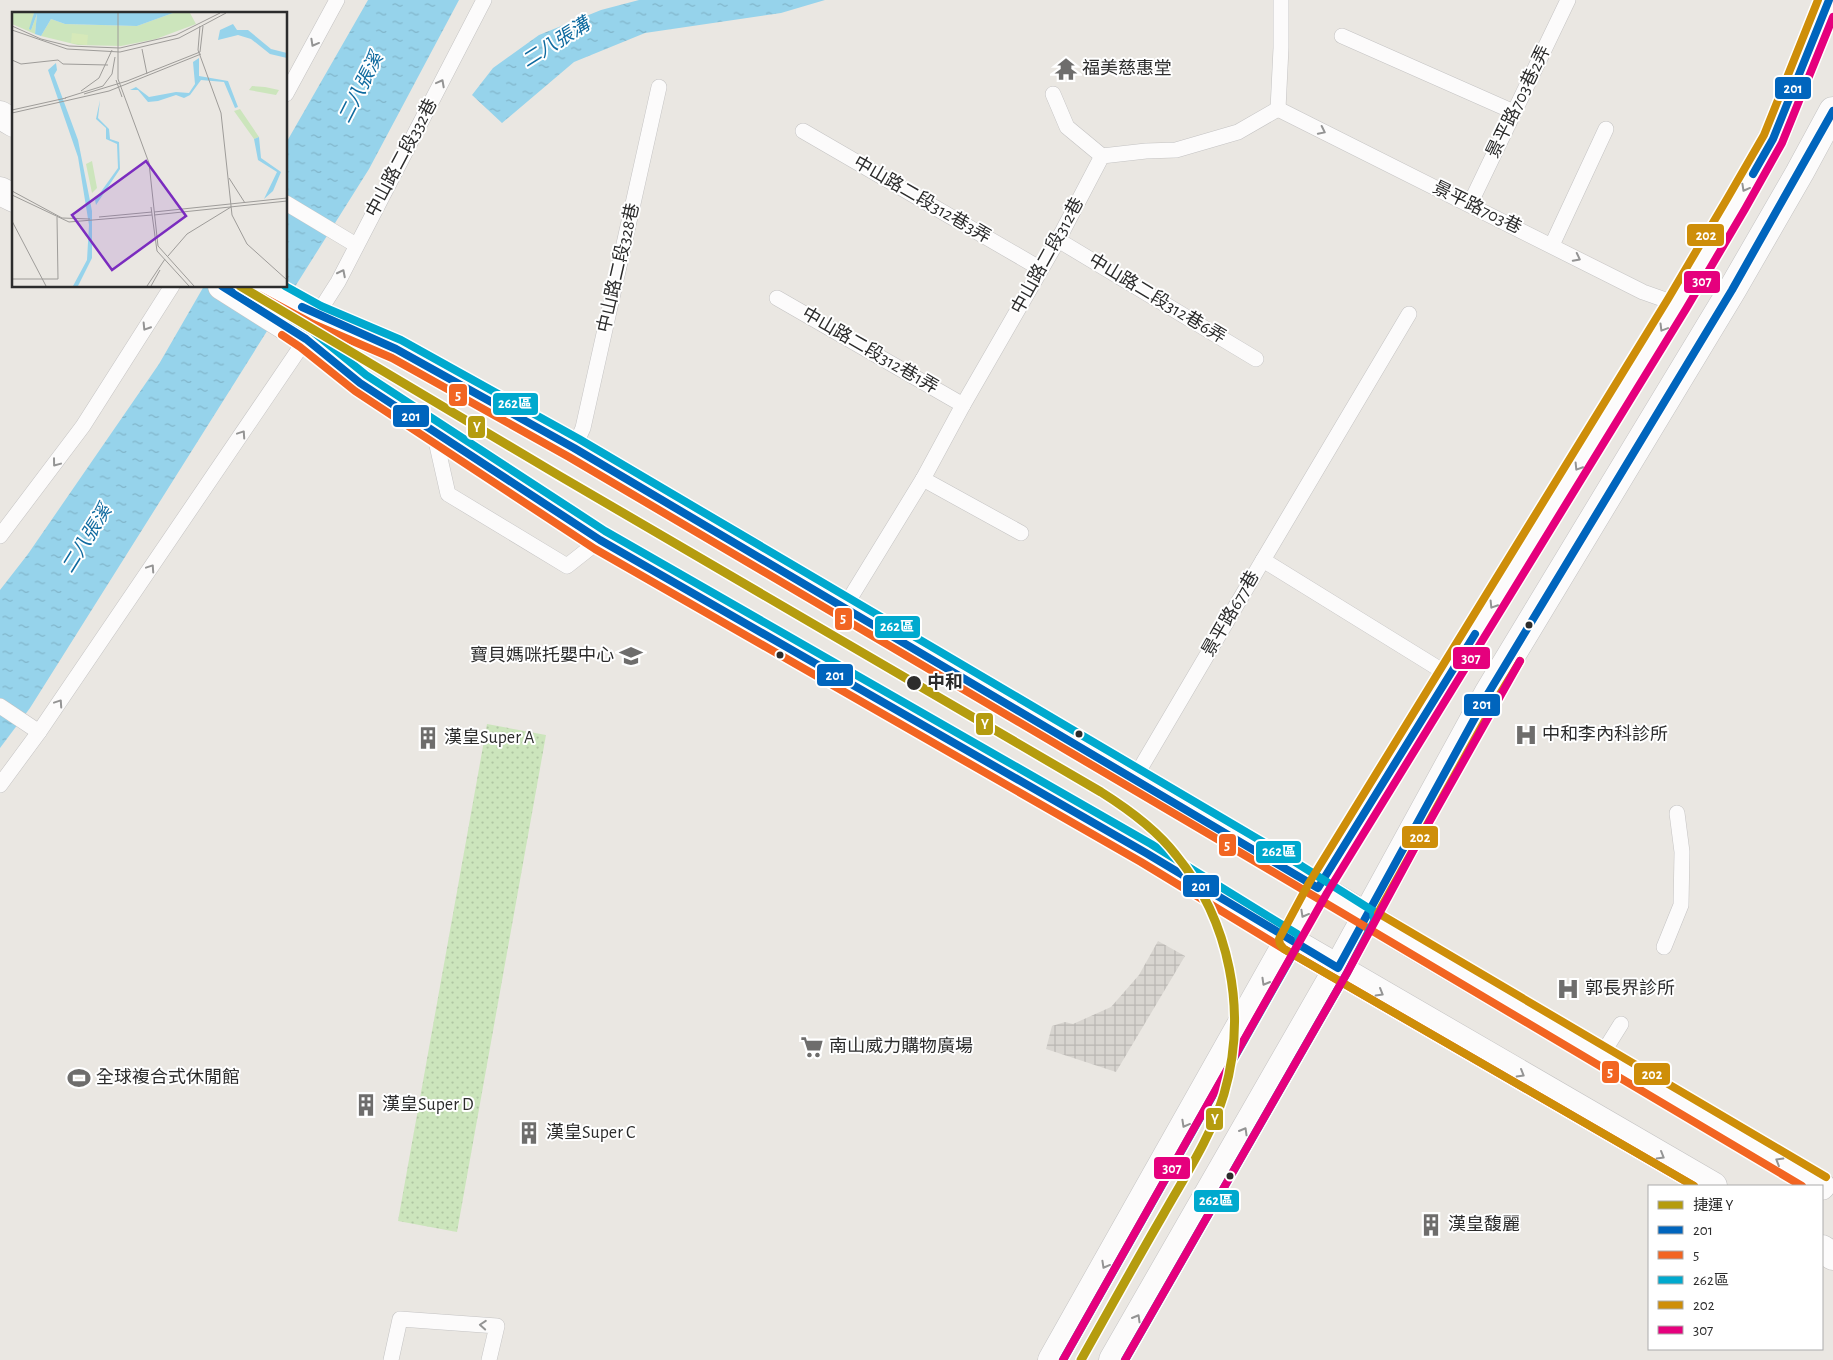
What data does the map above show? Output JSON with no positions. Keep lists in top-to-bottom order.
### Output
{
  "streets": {
    "lane": [
      "景平路703巷2弄",
      "中山路二段332巷",
      "中山路二段312巷3弄",
      "景平路703巷",
      "中山路二段312巷",
      "中山路二段328巷",
      "中山路二段312巷6弄",
      "中山路二段312巷1弄",
      "景平路677巷"
    ]
  },
  "crossings": [
    ["景平路703巷2弄", "景平路703巷"],
    ["中山路二段312巷3弄", "中山路二段312巷"],
    ["中山路二段312巷", "中山路二段312巷6弄"],
    ["中山路二段312巷", "中山路二段312巷1弄"]
  ],
  "one_way": ["中山路二段332巷"],
  "water": ["二八張溝", "二八張溪"],
  "places": {
    "temple": ["福美慈惠堂"],
    "school or university": ["寶貝媽咪托嬰中心"],
    "other": ["中和"],
    "hospital": ["中和李內科診所", "郭長界診所"],
    "building": [
      "漢皇Super A",
      "漢皇Super D",
      "漢皇Super C",
      "漢皇馥麗"
    ],
    "supermarket": ["南山威力購物廣場"],
    "sports": ["全球複合式休閒館"]
  },
  "lines": [
    "transit line 201",
    "transit line 202",
    "transit line 307",
    "transit line 262區",
    "metro line Y",
    "transit line 5"
  ],
  "legend": [
    "捷運 Y",
    "201",
    "5",
    "262區",
    "202",
    "307"
  ]
}
